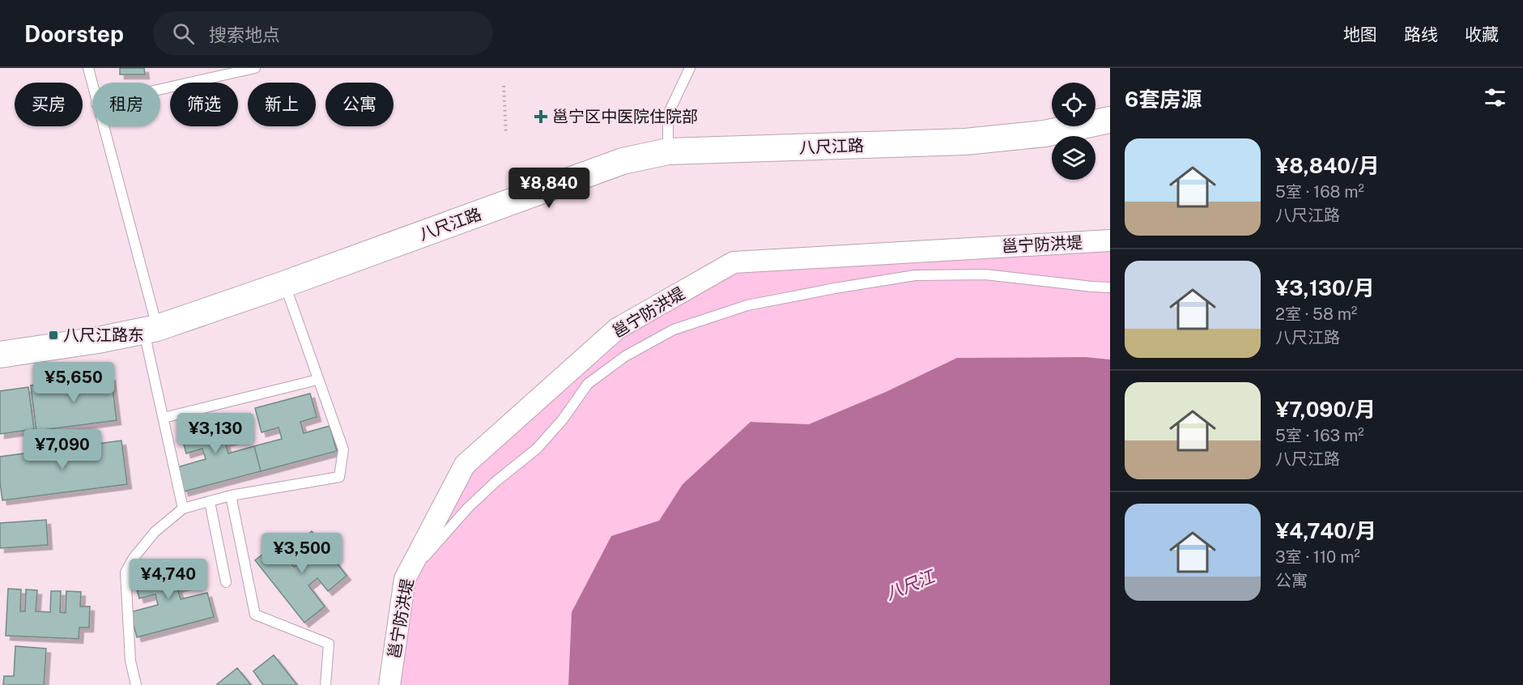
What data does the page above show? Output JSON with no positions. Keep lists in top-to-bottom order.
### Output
{
  "streets": {
    "street": ["八尺江路", "邕宁防洪堤"]
  },
  "water": ["八尺江"],
  "places": {
    "health": ["邕宁区中医院住院部"],
    "transit": ["八尺江路东"]
  },
  "page": {
    "header": "Doorstep",
    "search": "搜索地点",
    "nav": ["地图", "路线", "收藏"],
    "heading": "6套房源",
    "chip": [
      "买房",
      "租房",
      "筛选",
      "新上",
      "公寓"
    ],
    "list": [
      {
        "name": "¥8,840/月",
        "note": "5室 · 168 m² · 八尺江路"
      },
      {
        "name": "¥3,130/月",
        "note": "2室 · 58 m² · 八尺江路"
      },
      {
        "name": "¥7,090/月",
        "note": "5室 · 163 m² · 八尺江路"
      },
      {
        "name": "¥4,740/月",
        "note": "3室 · 110 m² · 公寓"
      }
    ],
    "price": [
      "¥8,840",
      "¥5,650",
      "¥3,130",
      "¥7,090",
      "¥3,500",
      "¥4,740"
    ]
  }
}
